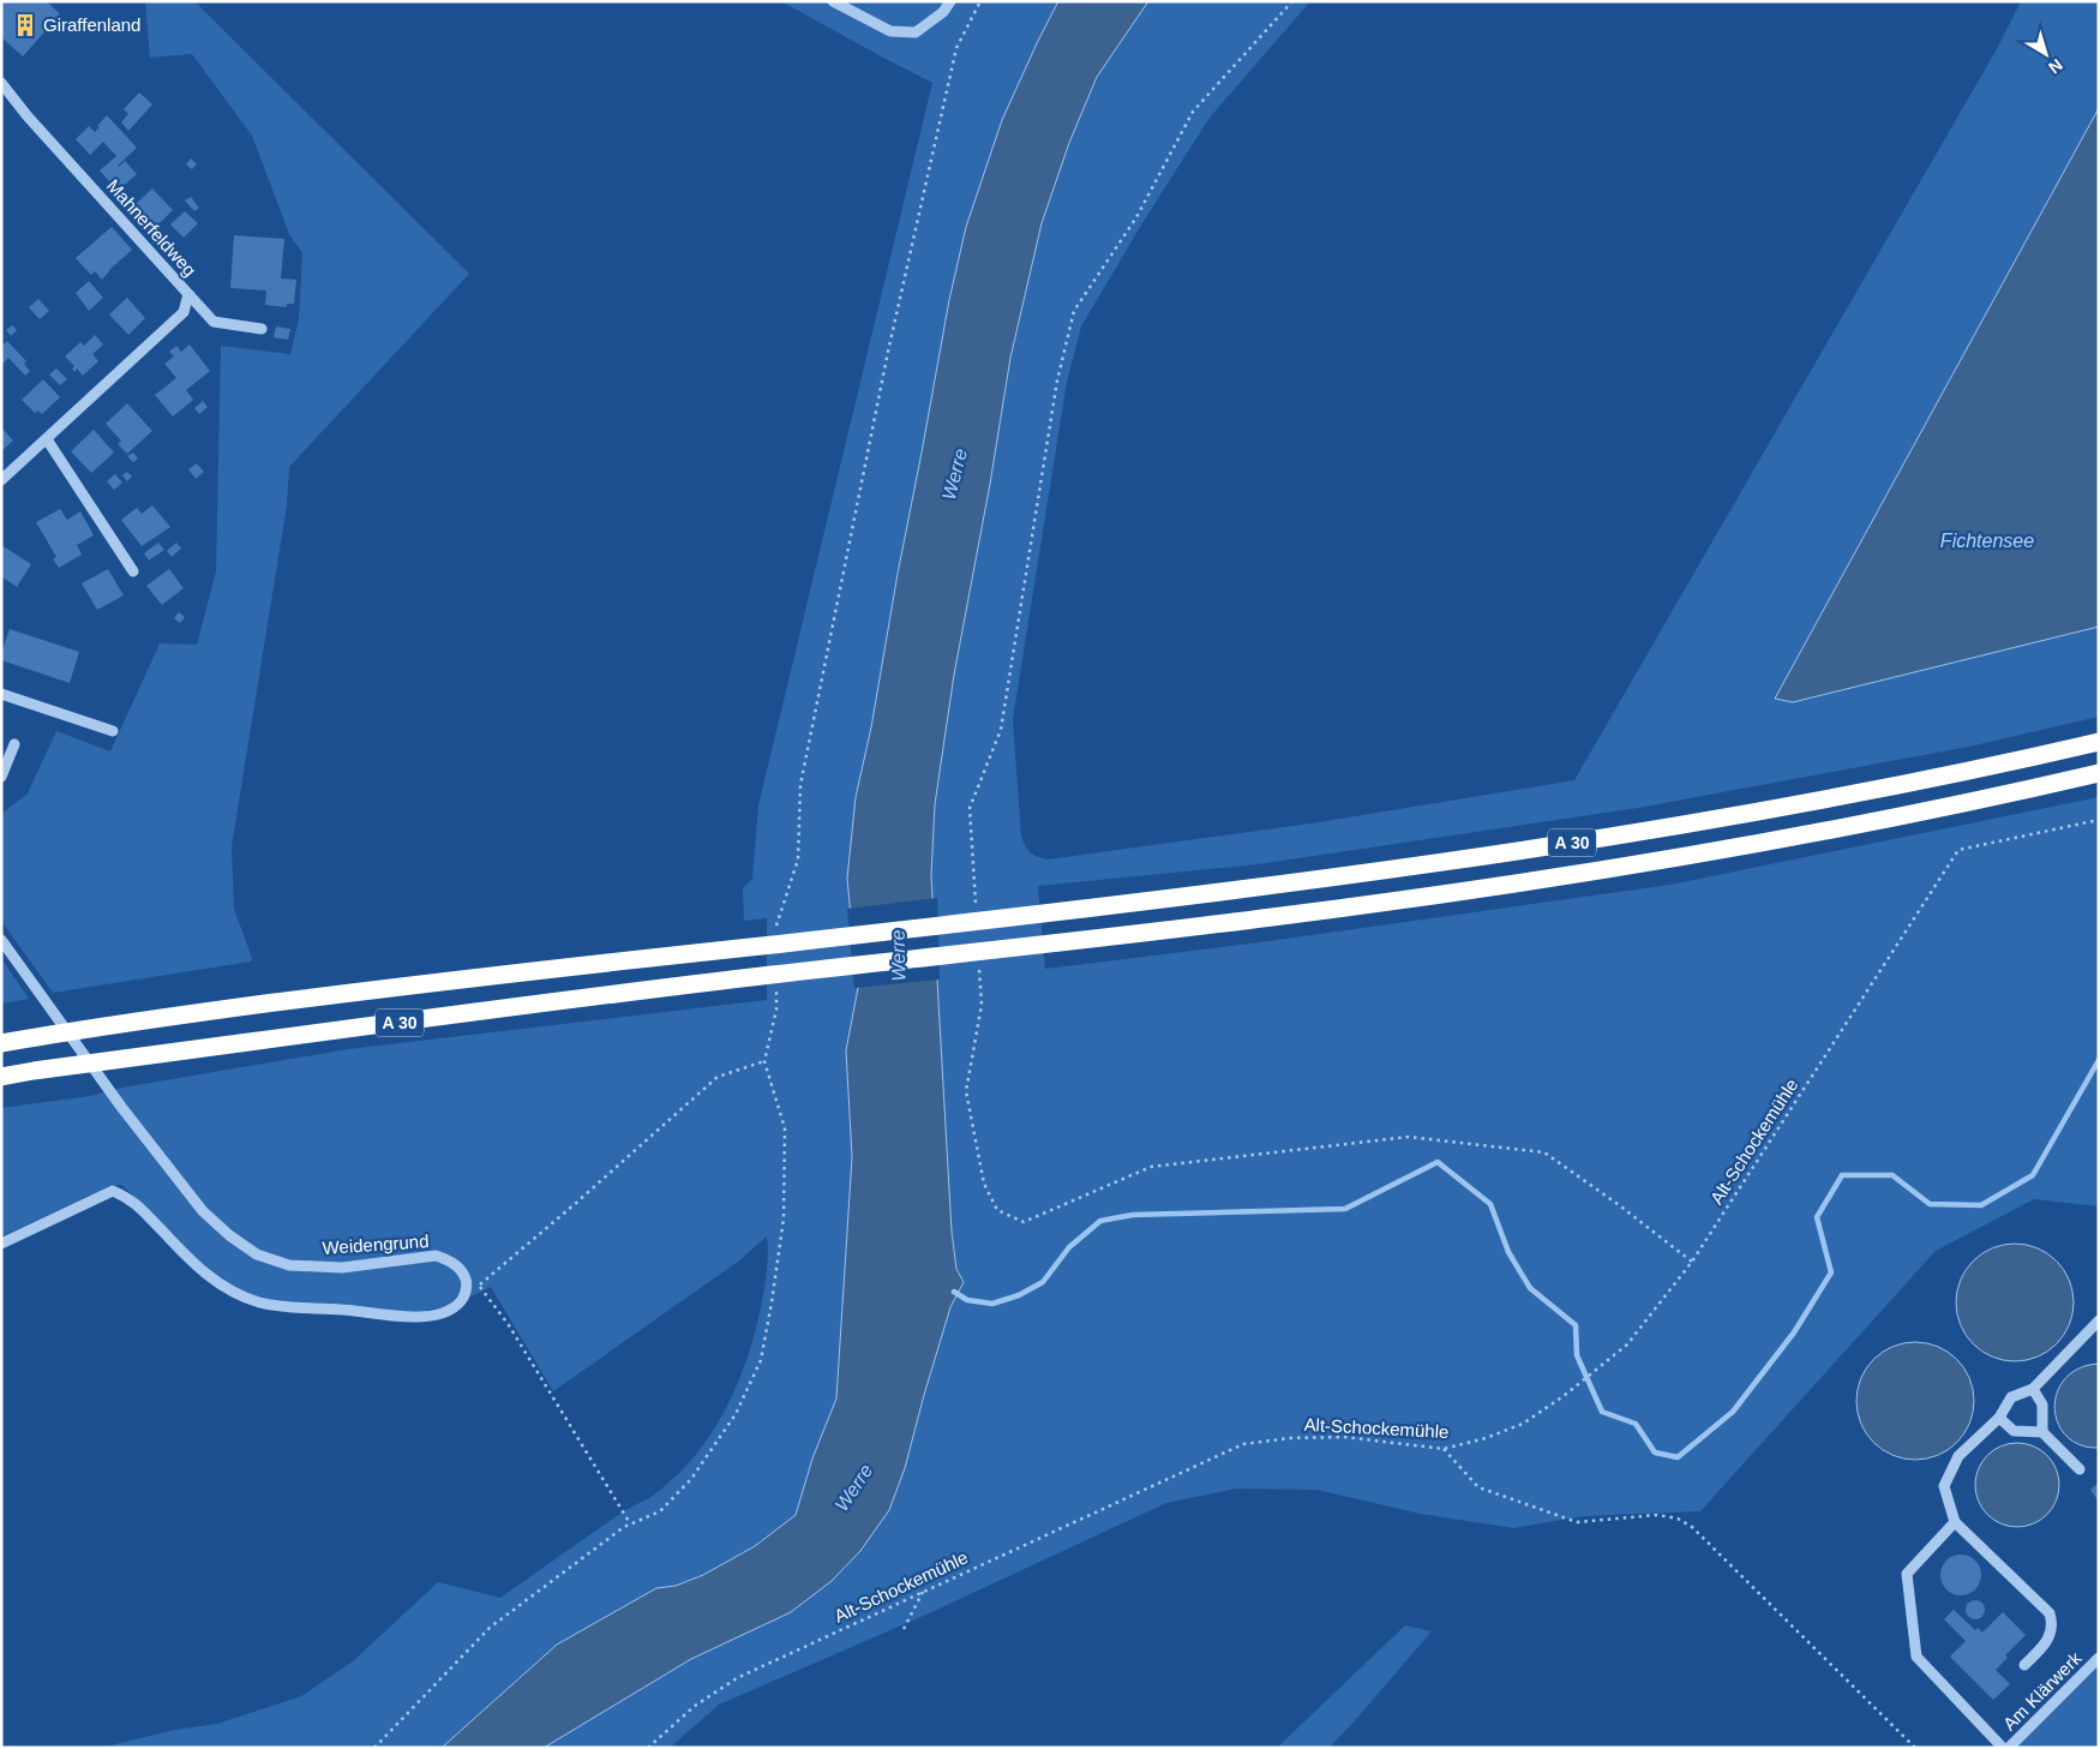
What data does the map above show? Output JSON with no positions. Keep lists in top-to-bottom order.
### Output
{
  "streets": {
    "highway": ["A 30"],
    "street": ["Mahnerfeldweg", "Weidengrund", "Am Klärwerk"],
    "path": ["Alt-Schockemühle"]
  },
  "water": ["Werre", "Fichtensee"],
  "places": {
    "building": ["Giraffenland"]
  },
  "north": "bottom right"
}
